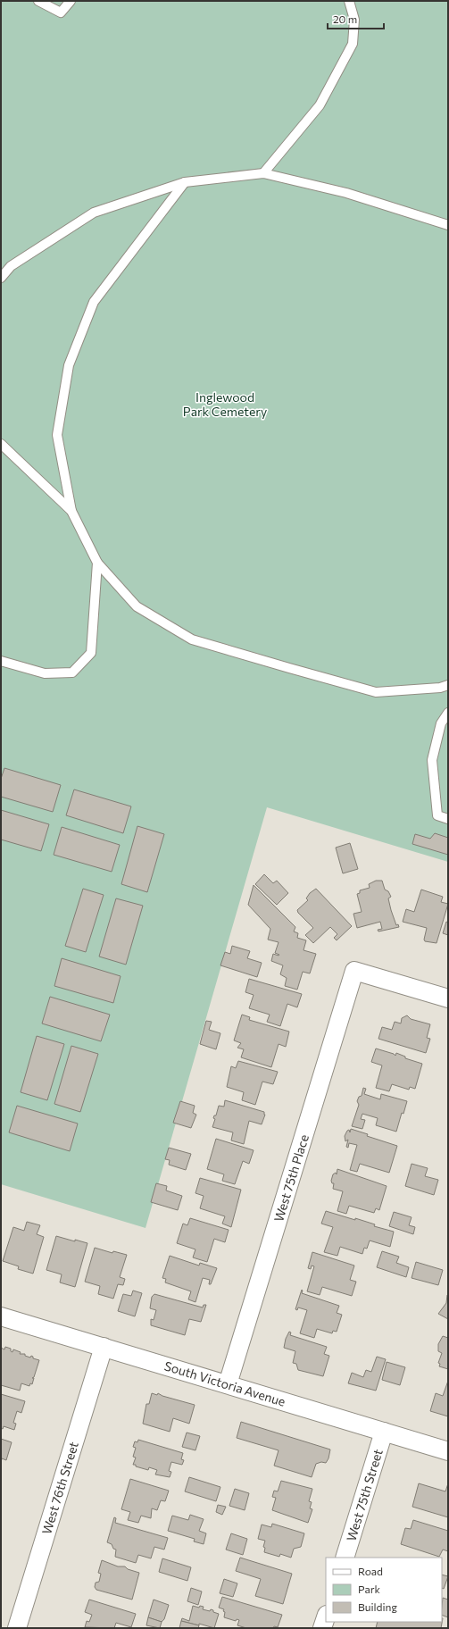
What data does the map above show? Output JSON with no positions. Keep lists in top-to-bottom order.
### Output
{
  "streets": {
    "street": [
      "West 75th Place",
      "South Victoria Avenue",
      "West 76th Street",
      "West 75th Street"
    ]
  },
  "crossings": [
    ["West 75th Place", "South Victoria Avenue"],
    ["South Victoria Avenue", "West 76th Street"],
    ["South Victoria Avenue", "West 75th Street"]
  ],
  "parks": ["Inglewood Park Cemetery"],
  "legend": ["Road", "Park", "Building"],
  "scale_bar": "20 m"
}
